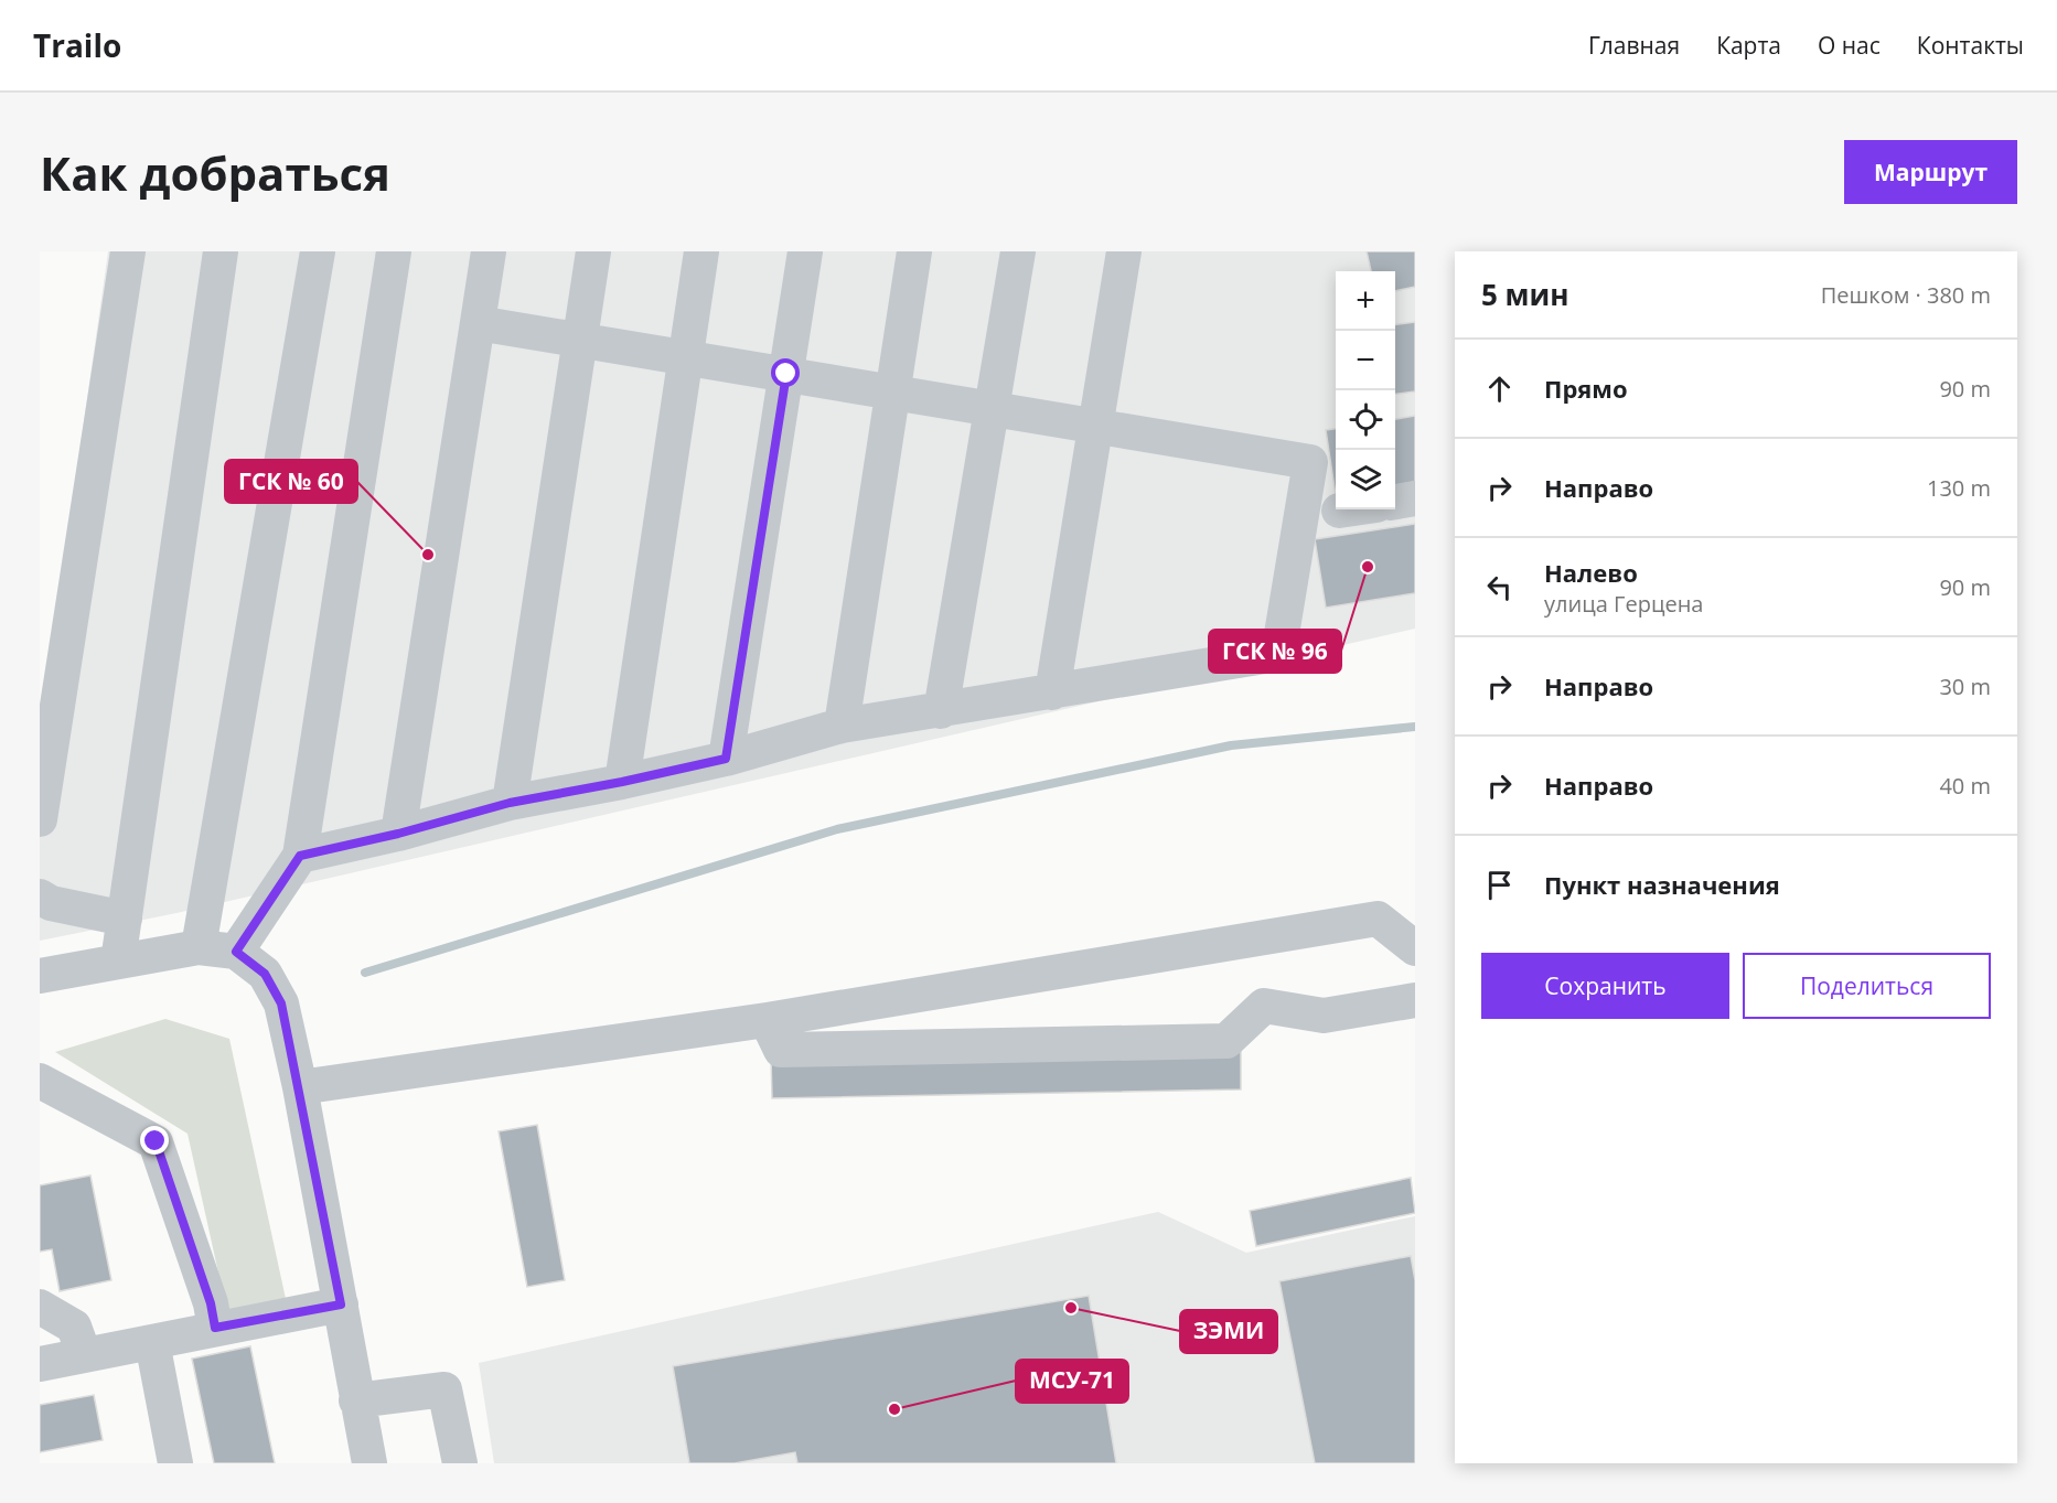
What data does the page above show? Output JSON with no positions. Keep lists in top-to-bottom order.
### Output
{
  "places": [
    "ГСК № 60",
    "ГСК № 96",
    "ЗЭМИ",
    "МСУ-71"
  ],
  "page": {
    "header": "Trailo",
    "nav": [
      "Главная",
      "Карта",
      "О нас",
      "Контакты"
    ],
    "buttons": [
      "Маршрут",
      ["Сохранить", "Поделиться"]
    ],
    "title": "Как добраться",
    "heading": ["5 мин", "Пешком · 380 m"],
    "map_buttons": ["+", "−"],
    "list": [
      ["Прямо", "90 m"],
      ["Направо", "130 m"],
      ["Налево", "улица Герцена", "90 m"],
      ["Направо", "30 m"],
      ["Направо", "40 m"],
      "Пункт назначения"
    ]
  }
}
